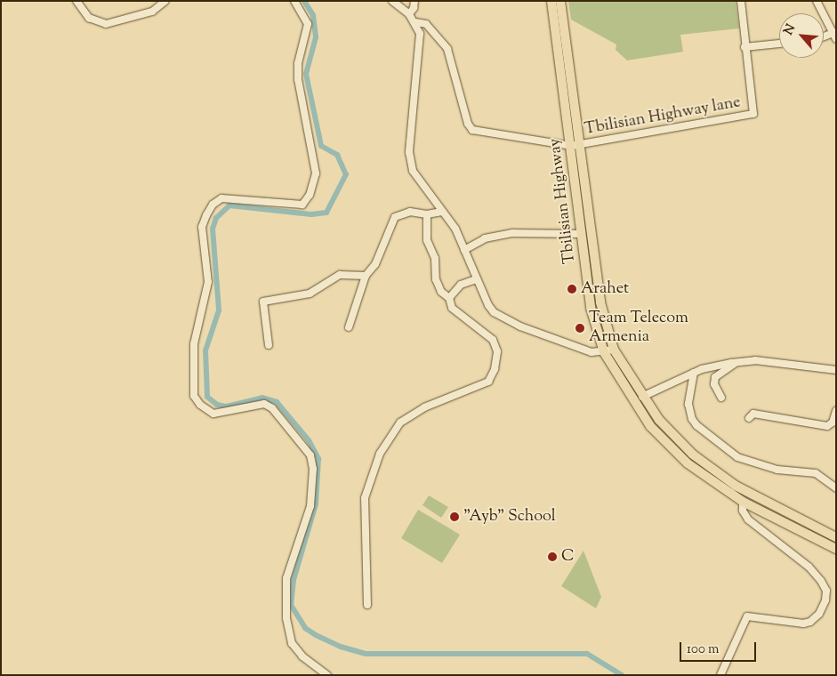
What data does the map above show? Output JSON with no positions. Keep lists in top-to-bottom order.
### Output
{
  "streets": {
    "main road": ["Tbilisian Highway"],
    "street": ["Tbilisian Highway lane"]
  },
  "crossings": [
    ["Tbilisian Highway lane", "Tbilisian Highway"]
  ],
  "places": [
    "Arahet",
    "Team Telecom Armenia",
    "\"Ayb\" School",
    "C"
  ],
  "scale_bar": "100 m",
  "north": "top left"
}
